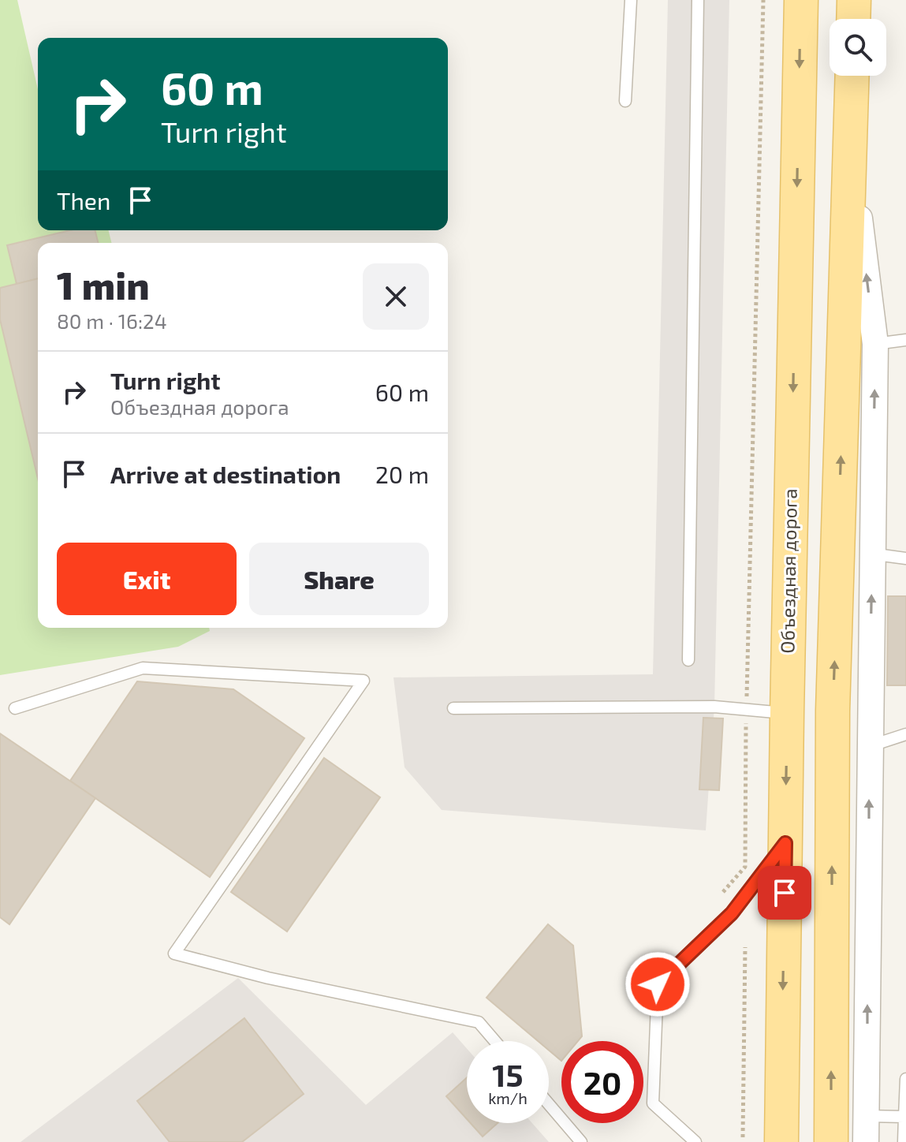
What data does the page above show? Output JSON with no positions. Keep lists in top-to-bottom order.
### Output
{
  "streets": {
    "main road": ["Объездная дорога"]
  },
  "page": {
    "turn": ["60 m", "Turn right"],
    "then": "Then",
    "heading": ["1 min", "80 m · 16:24"],
    "list": [
      {
        "name": "Turn right",
        "note": "Объездная дорога",
        "value": "60 m"
      },
      {
        "name": "Arrive at destination",
        "value": "20 m"
      }
    ],
    "buttons": ["Exit", "Share"],
    "speed": "15 km/h",
    "limit": "20"
  }
}
